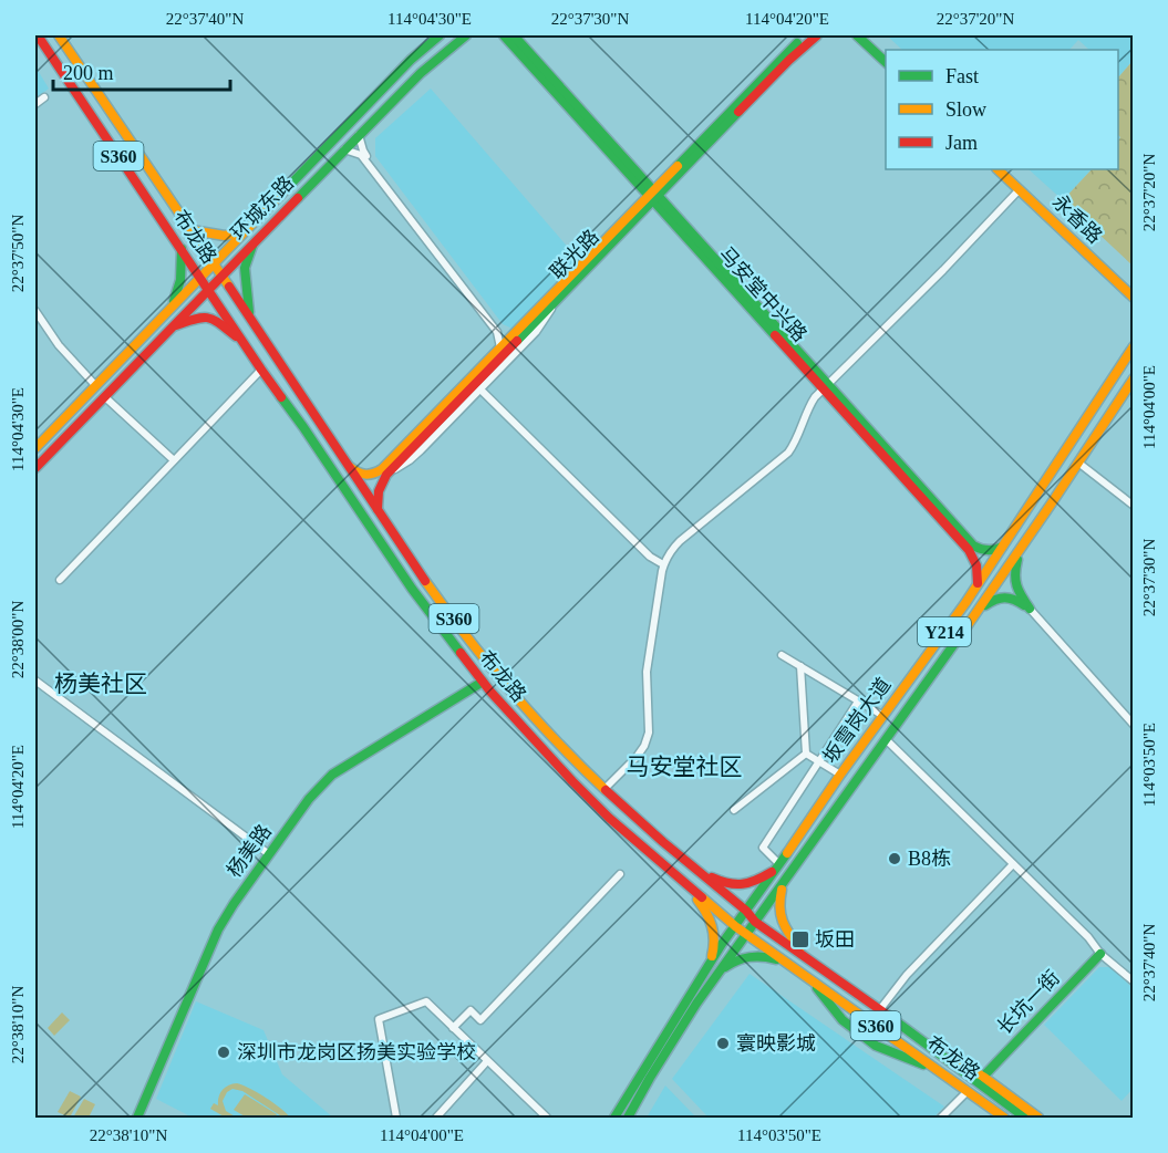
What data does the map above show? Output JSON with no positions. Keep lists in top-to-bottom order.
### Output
{
  "streets": {
    "main road": [
      "S360",
      "环城东路",
      "永香路",
      "布龙路",
      "联光路",
      "马安堂中兴路",
      "Y214",
      "坂雪岗大道",
      "杨美路",
      "长坑一街"
    ]
  },
  "crossings": [
    ["环城东路", "布龙路"],
    ["布龙路", "联光路"],
    ["布龙路", "坂雪岗大道"],
    ["布龙路", "杨美路"],
    ["联光路", "马安堂中兴路"],
    ["马安堂中兴路", "坂雪岗大道"]
  ],
  "districts": ["杨美社区", "马安堂社区"],
  "places": {
    "other": ["B8栋", "寰映影城", "深圳市龙岗区扬美实验学校"],
    "transit": ["坂田"]
  },
  "legend": ["Fast", "Slow", "Jam"],
  "scale_bar": "200 m",
  "coordinates": [
    "22°37'40\"N",
    "114°04'30\"E",
    "22°37'30\"N",
    "114°04'20\"E",
    "22°37'20\"N",
    "22°37'50\"N",
    "114°04'00\"E",
    "22°38'00\"N",
    "114°03'50\"E",
    "22°38'10\"N"
  ]
}
